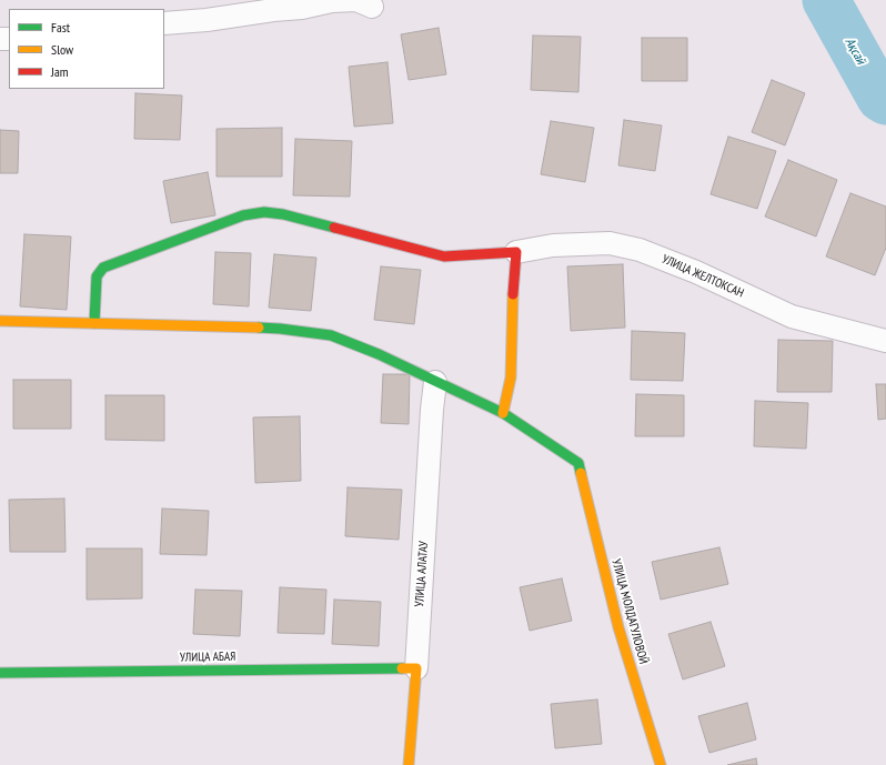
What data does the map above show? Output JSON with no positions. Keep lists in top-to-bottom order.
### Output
{
  "streets": {
    "street": [
      "УЛИЦА ЖЕЛТОКСАН",
      "УЛИЦА АЛАТАУ",
      "УЛИЦА МОЛДАГУЛОВОЙ",
      "УЛИЦА АБАЯ"
    ]
  },
  "crossings": [
    ["УЛИЦА АЛАТАУ", "УЛИЦА АБАЯ"]
  ],
  "water": ["Ақсай"],
  "legend": ["Fast", "Slow", "Jam"]
}
